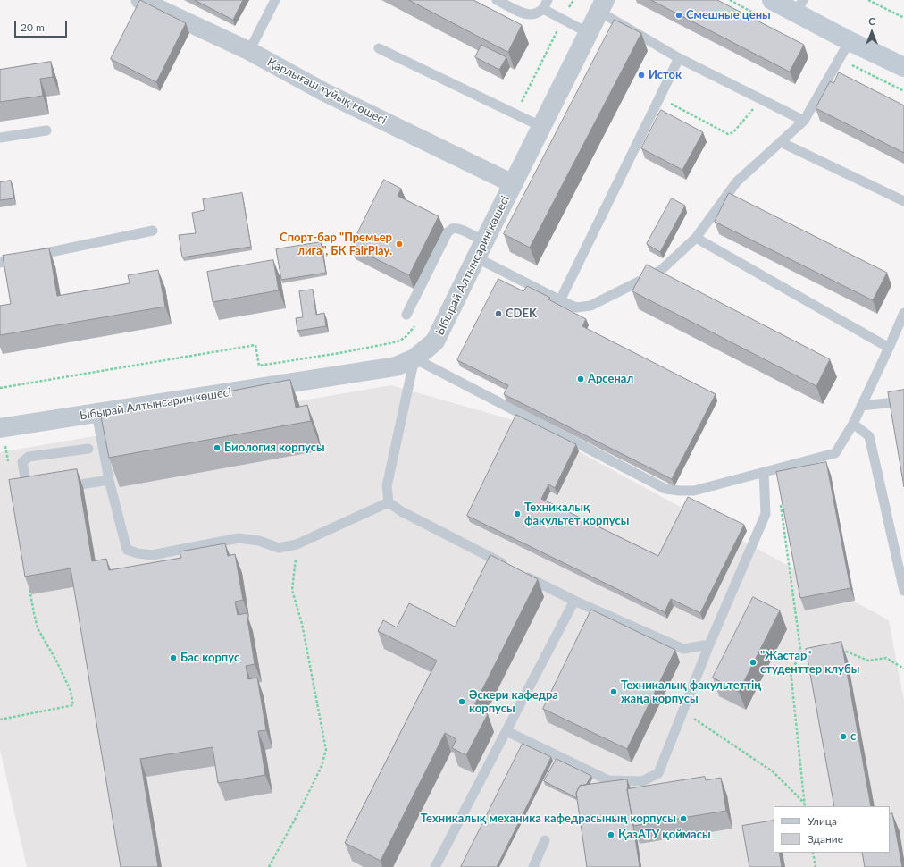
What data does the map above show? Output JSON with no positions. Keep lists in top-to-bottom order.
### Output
{
  "streets": {
    "street": ["Қарлығаш тұйық көшесі", "Ыбырай Алтынсарин көшесі"]
  },
  "crossings": [
    ["Қарлығаш тұйық көшесі", "Ыбырай Алтынсарин көшесі"]
  ],
  "places": [
    "Смешные цены",
    "Исток",
    "Спорт-бар \"Премьер лига\", БК FairPlay.",
    "CDEK",
    "Арсенал",
    "Биология корпусы",
    "Техникалық факультет корпусы",
    "Бас корпус",
    "\"Жастар\" студенттер клубы",
    "Техникалық факультеттің жаңа корпусы",
    "Әскери кафедра корпусы",
    "с",
    "Техникалық механика кафедрасының корпусы",
    "ҚазАТУ қоймасы"
  ],
  "legend": ["Улица", "Здание"],
  "scale_bar": "20 m",
  "north": "top"
}
